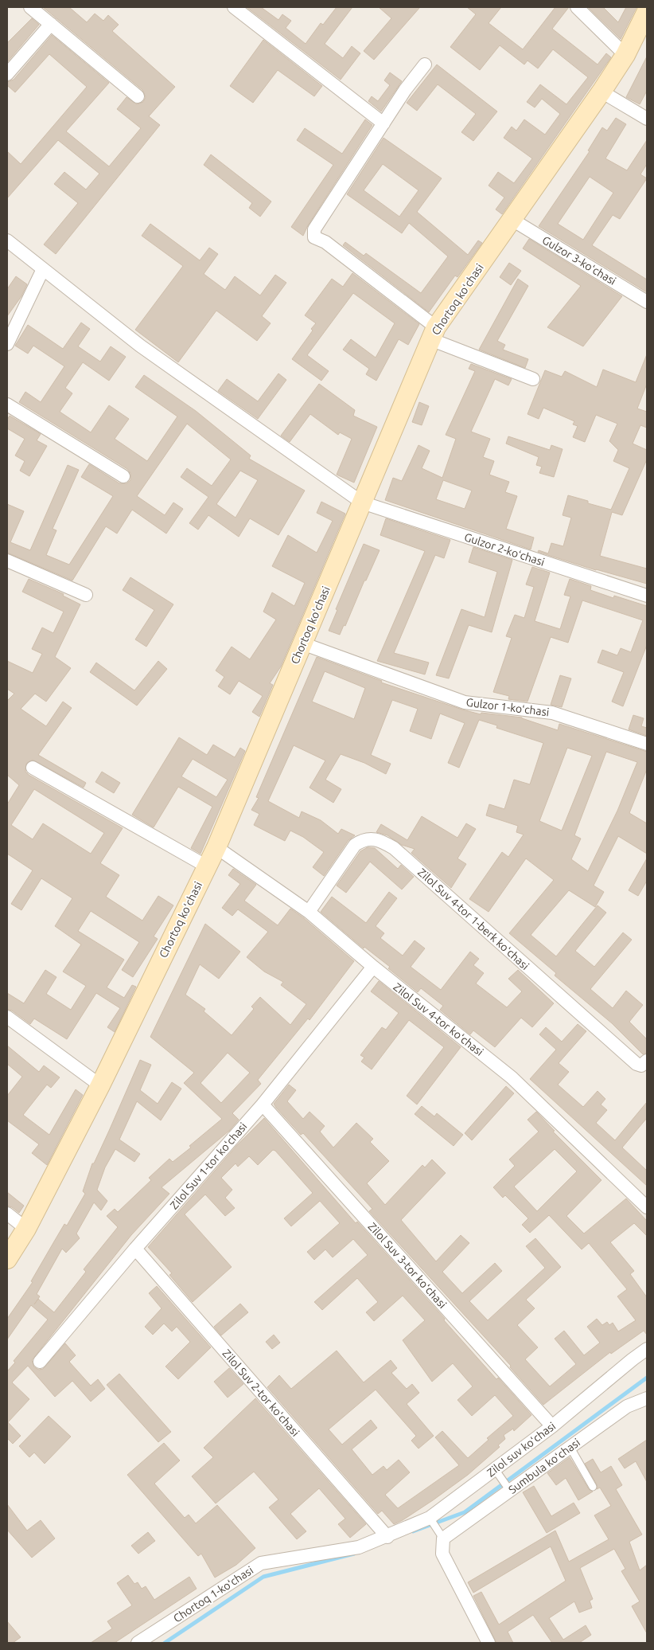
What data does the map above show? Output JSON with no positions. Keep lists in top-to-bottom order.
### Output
{
  "streets": {
    "main road": ["Chortoq koʻchasi"],
    "street": [
      "Gulzor 3-koʻchasi",
      "Gulzor 2-koʻchasi",
      "Gulzor 1-koʻchasi",
      "Zilol Suv 4-tor 1-berk koʻchasi",
      "Zilol Suv 4-tor koʻchasi",
      "Zilol Suv 1-tor koʻchasi",
      "Zilol Suv 3-tor koʻchasi",
      "Zilol Suv 2-tor koʻchasi",
      "Zilol suv koʻchasi",
      "Sumbula koʻchasi",
      "Chortoq 1-koʻchasi"
    ]
  },
  "crossings": [
    ["Gulzor 3-koʻchasi", "Chortoq koʻchasi"],
    ["Chortoq koʻchasi", "Gulzor 2-koʻchasi"],
    ["Chortoq koʻchasi", "Gulzor 1-koʻchasi"],
    ["Chortoq koʻchasi", "Zilol Suv 4-tor koʻchasi"],
    ["Zilol Suv 4-tor 1-berk koʻchasi", "Zilol Suv 4-tor koʻchasi"],
    ["Zilol Suv 4-tor koʻchasi", "Zilol Suv 1-tor koʻchasi"],
    ["Zilol Suv 1-tor koʻchasi", "Zilol Suv 3-tor koʻchasi"],
    ["Zilol Suv 1-tor koʻchasi", "Zilol Suv 2-tor koʻchasi"],
    ["Zilol Suv 3-tor koʻchasi", "Zilol suv koʻchasi"],
    ["Zilol Suv 2-tor koʻchasi", "Zilol suv koʻchasi"],
    ["Zilol Suv 2-tor koʻchasi", "Chortoq 1-koʻchasi"],
    ["Zilol suv koʻchasi", "Chortoq 1-koʻchasi"]
  ]
}
